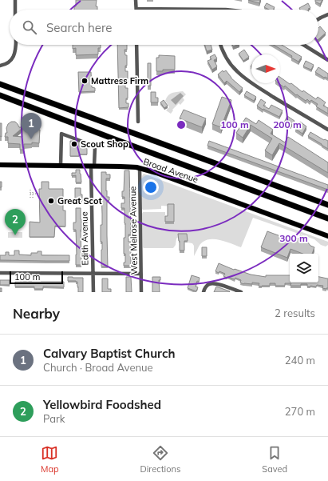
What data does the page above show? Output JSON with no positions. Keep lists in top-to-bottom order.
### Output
{
  "streets": {
    "main road": ["Broad Avenue"],
    "street": ["West Melrose Avenue", "Edith Avenue"]
  },
  "crossings": [
    ["Broad Avenue", "West Melrose Avenue"],
    ["Broad Avenue", "Edith Avenue"]
  ],
  "places": ["Mattress Firm", "Scout Shop", "Great Scot"],
  "scale_bar": "100 m",
  "north": "right",
  "page": {
    "search": "Search here",
    "pins": ["1", "2"],
    "scale": "100 m",
    "heading": ["Nearby", "2 results"],
    "list": [
      {
        "mark": "1",
        "name": "Calvary Baptist Church",
        "note": "Church · Broad Avenue",
        "value": "240 m"
      },
      {
        "mark": "2",
        "name": "Yellowbird Foodshed",
        "note": "Park",
        "value": "270 m"
      }
    ],
    "nav": ["Map", "Directions", "Saved"]
  },
  "rings": ["100 m", "200 m", "300 m"]
}
